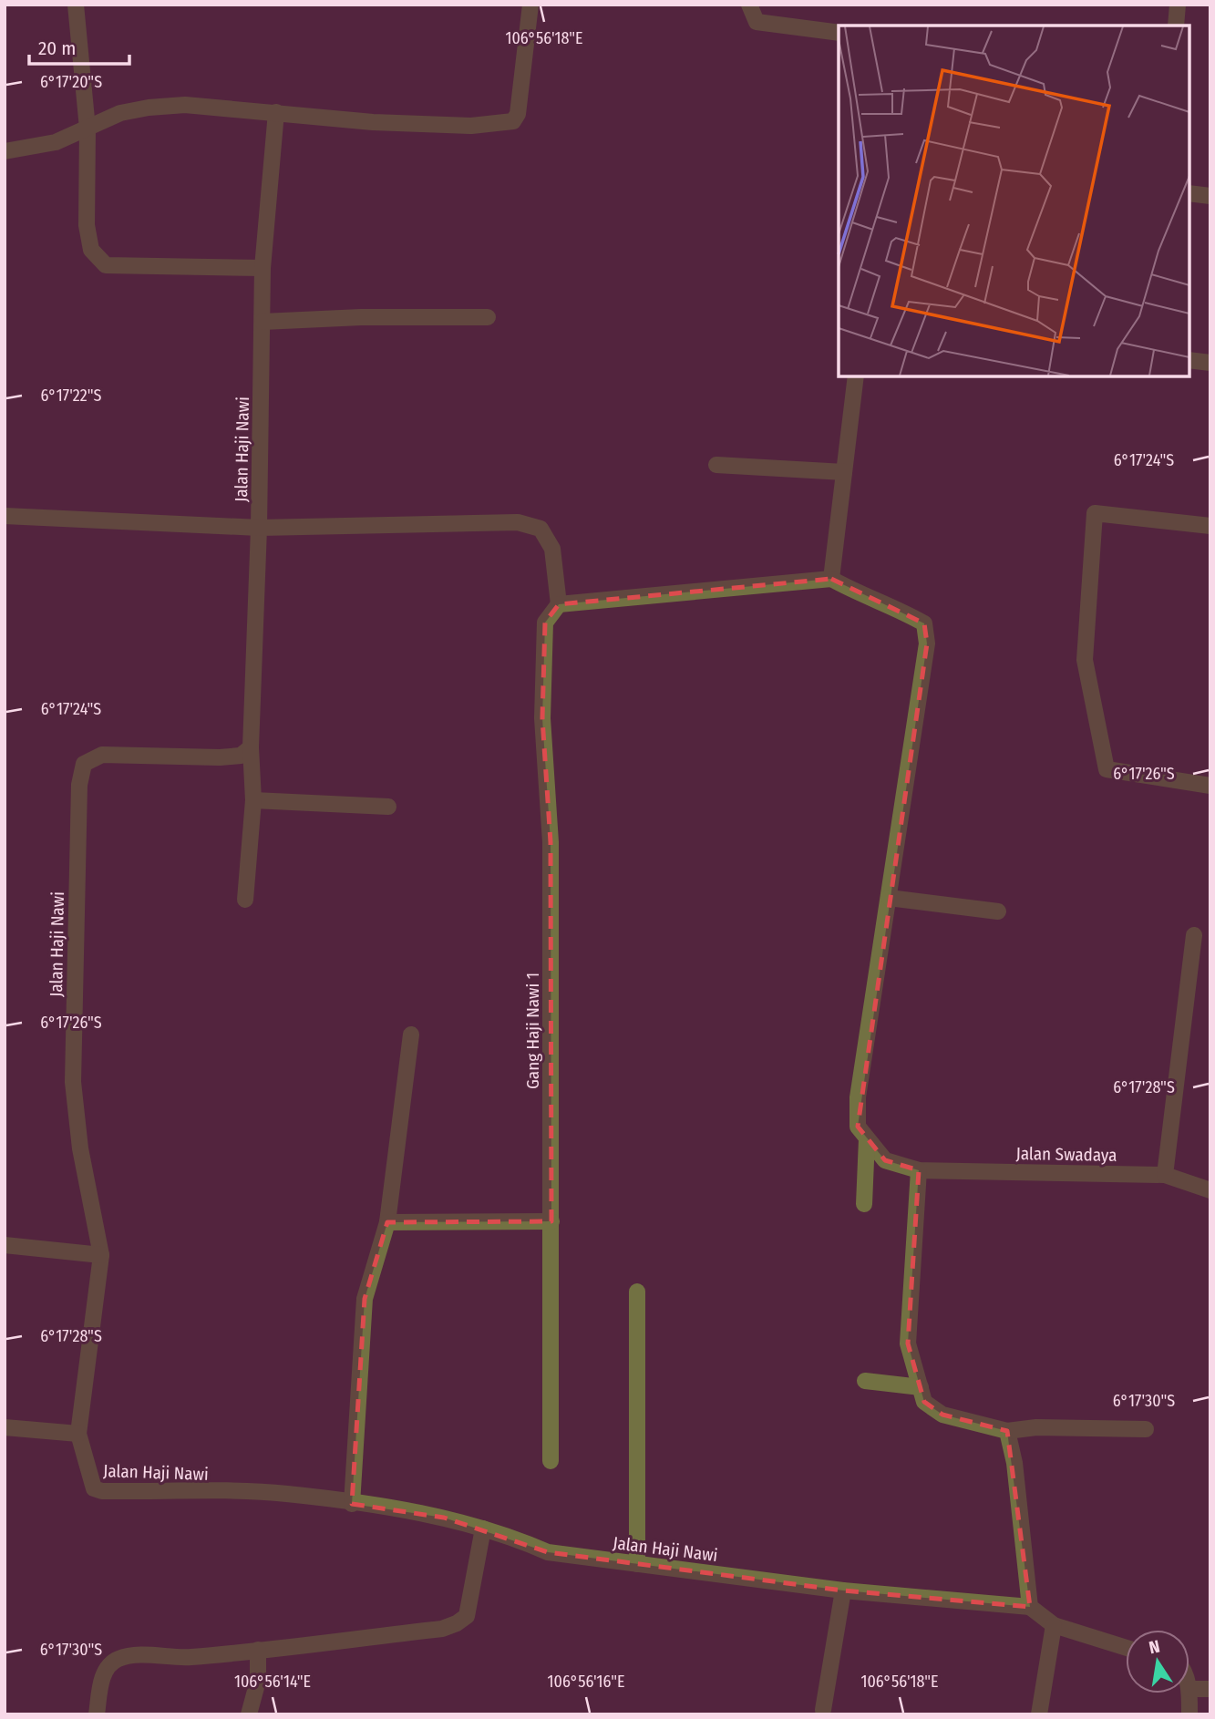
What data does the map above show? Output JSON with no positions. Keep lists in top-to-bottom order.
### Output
{
  "streets": {
    "street": ["Jalan Haji Nawi", "Gang Haji Nawi 1", "Jalan Swadaya"]
  },
  "scale_bar": "20 m",
  "north": "top",
  "coordinates": [
    "106°56'18\"E",
    "6°17'20\"S",
    "6°17'22\"S",
    "6°17'24\"S",
    "6°17'26\"S",
    "6°17'28\"S",
    "6°17'30\"S",
    "106°56'14\"E",
    "106°56'16\"E"
  ]
}
